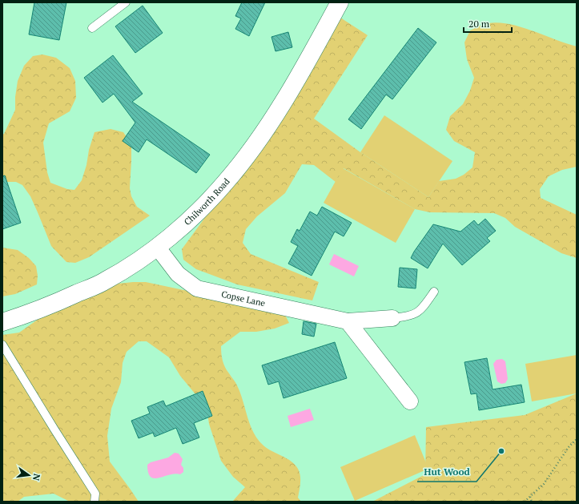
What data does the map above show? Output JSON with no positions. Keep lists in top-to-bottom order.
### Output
{
  "streets": {
    "main road": ["Chilworth Road"],
    "street": ["Copse Lane"]
  },
  "crossings": [
    ["Chilworth Road", "Copse Lane"]
  ],
  "places": ["Hut Wood"],
  "scale_bar": "20 m",
  "north": "right"
}
